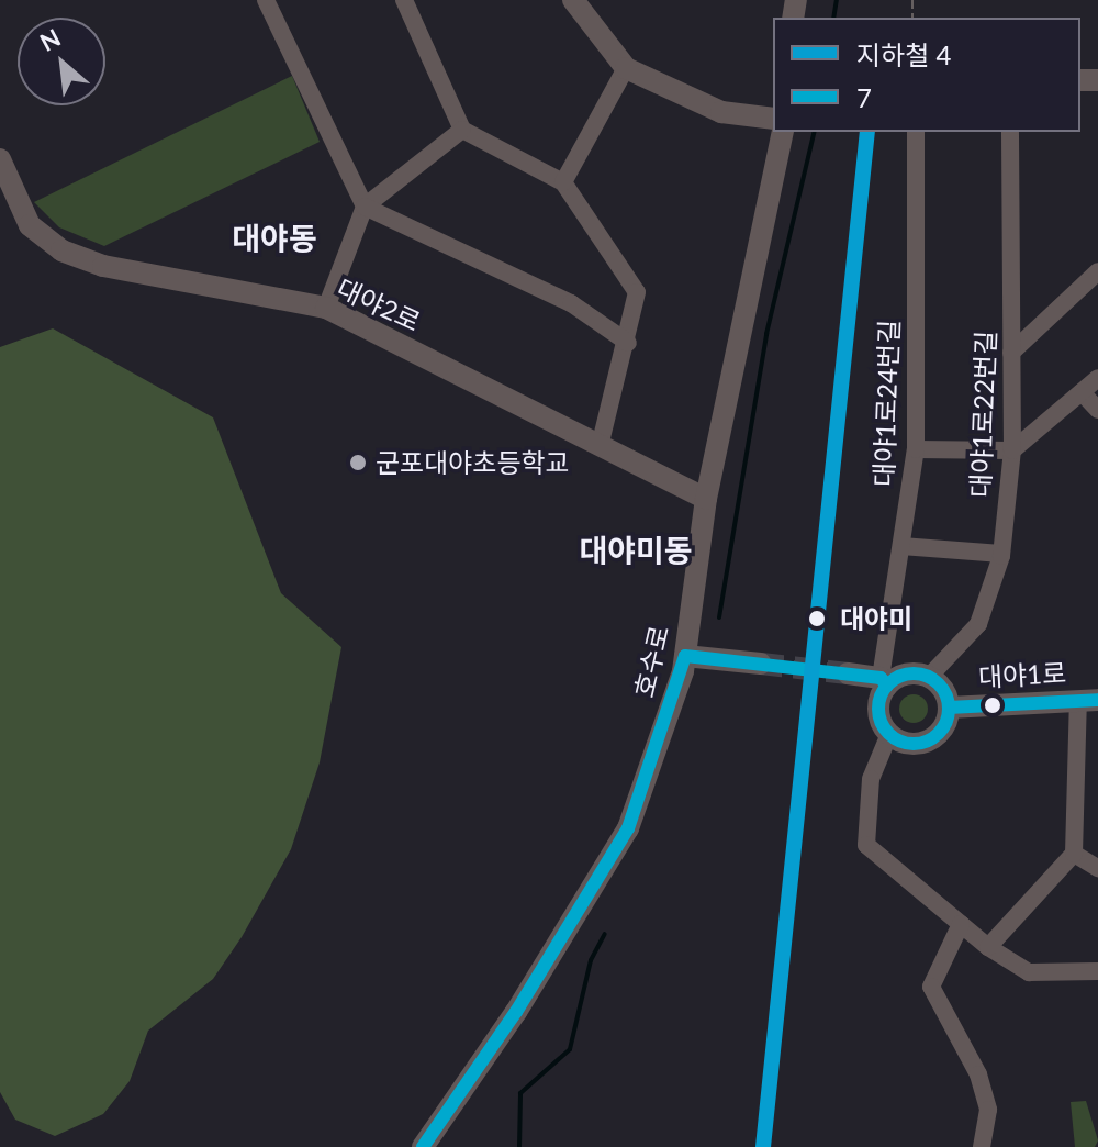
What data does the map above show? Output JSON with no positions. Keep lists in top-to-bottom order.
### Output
{
  "streets": {
    "street": [
      "대야2로",
      "대야1로24번길",
      "대야1로22번길",
      "호수로",
      "대야1로"
    ]
  },
  "crossings": [
    ["대야2로", "호수로"],
    ["대야1로24번길", "대야1로22번길"],
    ["대야1로24번길", "대야1로"],
    ["대야1로22번길", "대야1로"]
  ],
  "districts": ["대야동", "대야미동"],
  "places": ["군포대야초등학교", "대야미"],
  "lines": ["metro line 4", "transit line 7"],
  "legend": ["지하철 4", "7"],
  "north": "top left"
}
